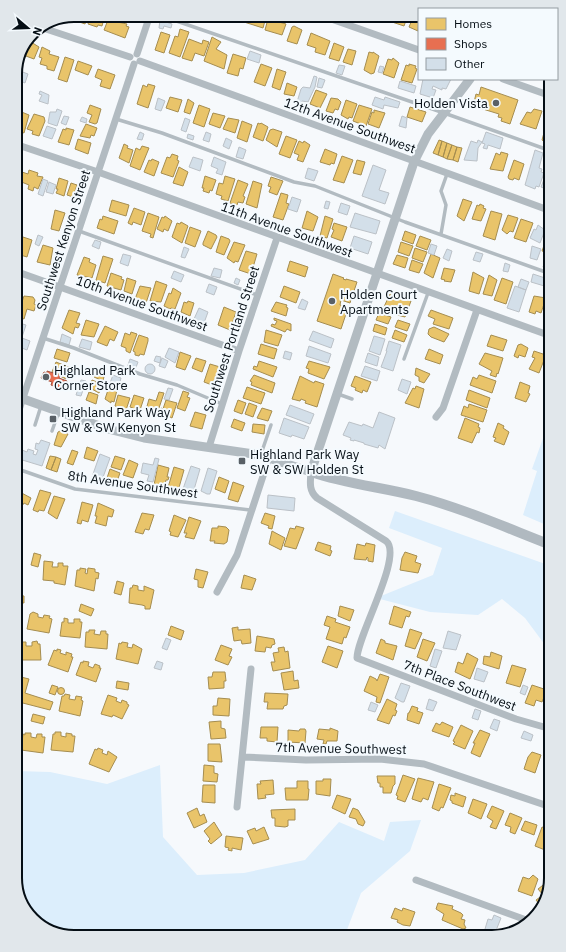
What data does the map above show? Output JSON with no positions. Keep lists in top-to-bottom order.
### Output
{
  "streets": {
    "street": [
      "12th Avenue Southwest",
      "11th Avenue Southwest",
      "Southwest Kenyon Street",
      "10th Avenue Southwest",
      "Southwest Portland Street",
      "7th Place Southwest",
      "7th Avenue Southwest"
    ],
    "lane": ["8th Avenue Southwest"]
  },
  "crossings": [
    ["12th Avenue Southwest", "Southwest Kenyon Street"],
    ["11th Avenue Southwest", "Southwest Kenyon Street"],
    ["11th Avenue Southwest", "Southwest Portland Street"],
    ["Southwest Kenyon Street", "10th Avenue Southwest"],
    ["10th Avenue Southwest", "Southwest Portland Street"]
  ],
  "places": {
    "other": ["Holden Vista", "Holden Court Apartments", "Highland Park Corner Store"],
    "transit": ["Highland Park Way SW & SW Kenyon St", "Highland Park Way SW & SW Holden St"]
  },
  "legend": ["Homes", "Shops", "Other"],
  "north": "right"
}
